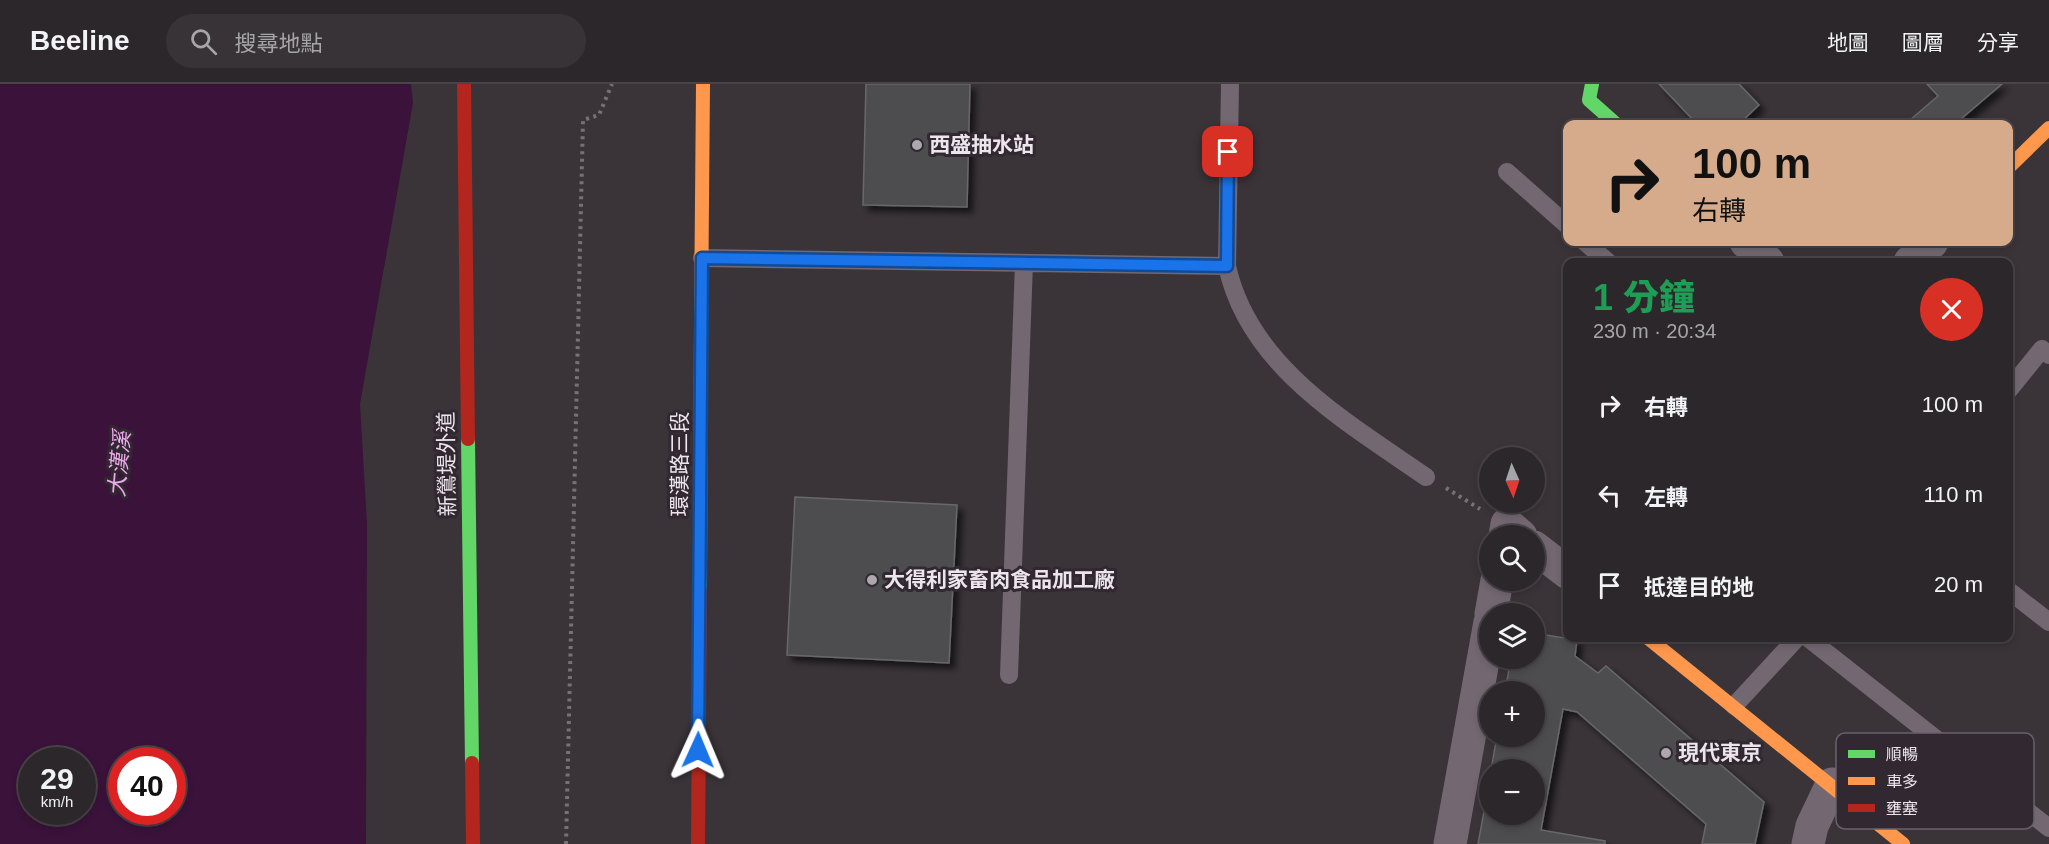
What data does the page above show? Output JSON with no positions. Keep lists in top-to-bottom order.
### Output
{
  "streets": {
    "street": ["新鶯堤外道", "環漢路三段"]
  },
  "water": ["大漢溪"],
  "places": ["西盛抽水站", "大得利家畜肉食品加工廠", "現代東京"],
  "legend": ["順暢", "車多", "壅塞"],
  "north": "bottom",
  "page": {
    "header": "Beeline",
    "search": "搜尋地點",
    "nav": ["地圖", "圖層", "分享"],
    "turn": ["100 m", "右轉"],
    "heading": ["1 分鐘", "230 m · 20:34"],
    "list": [
      {
        "name": "右轉",
        "value": "100 m"
      },
      {
        "name": "左轉",
        "value": "110 m"
      },
      {
        "name": "抵達目的地",
        "value": "20 m"
      }
    ],
    "map_buttons": ["+", "−"],
    "speed": "29 km/h",
    "limit": "40"
  }
}
